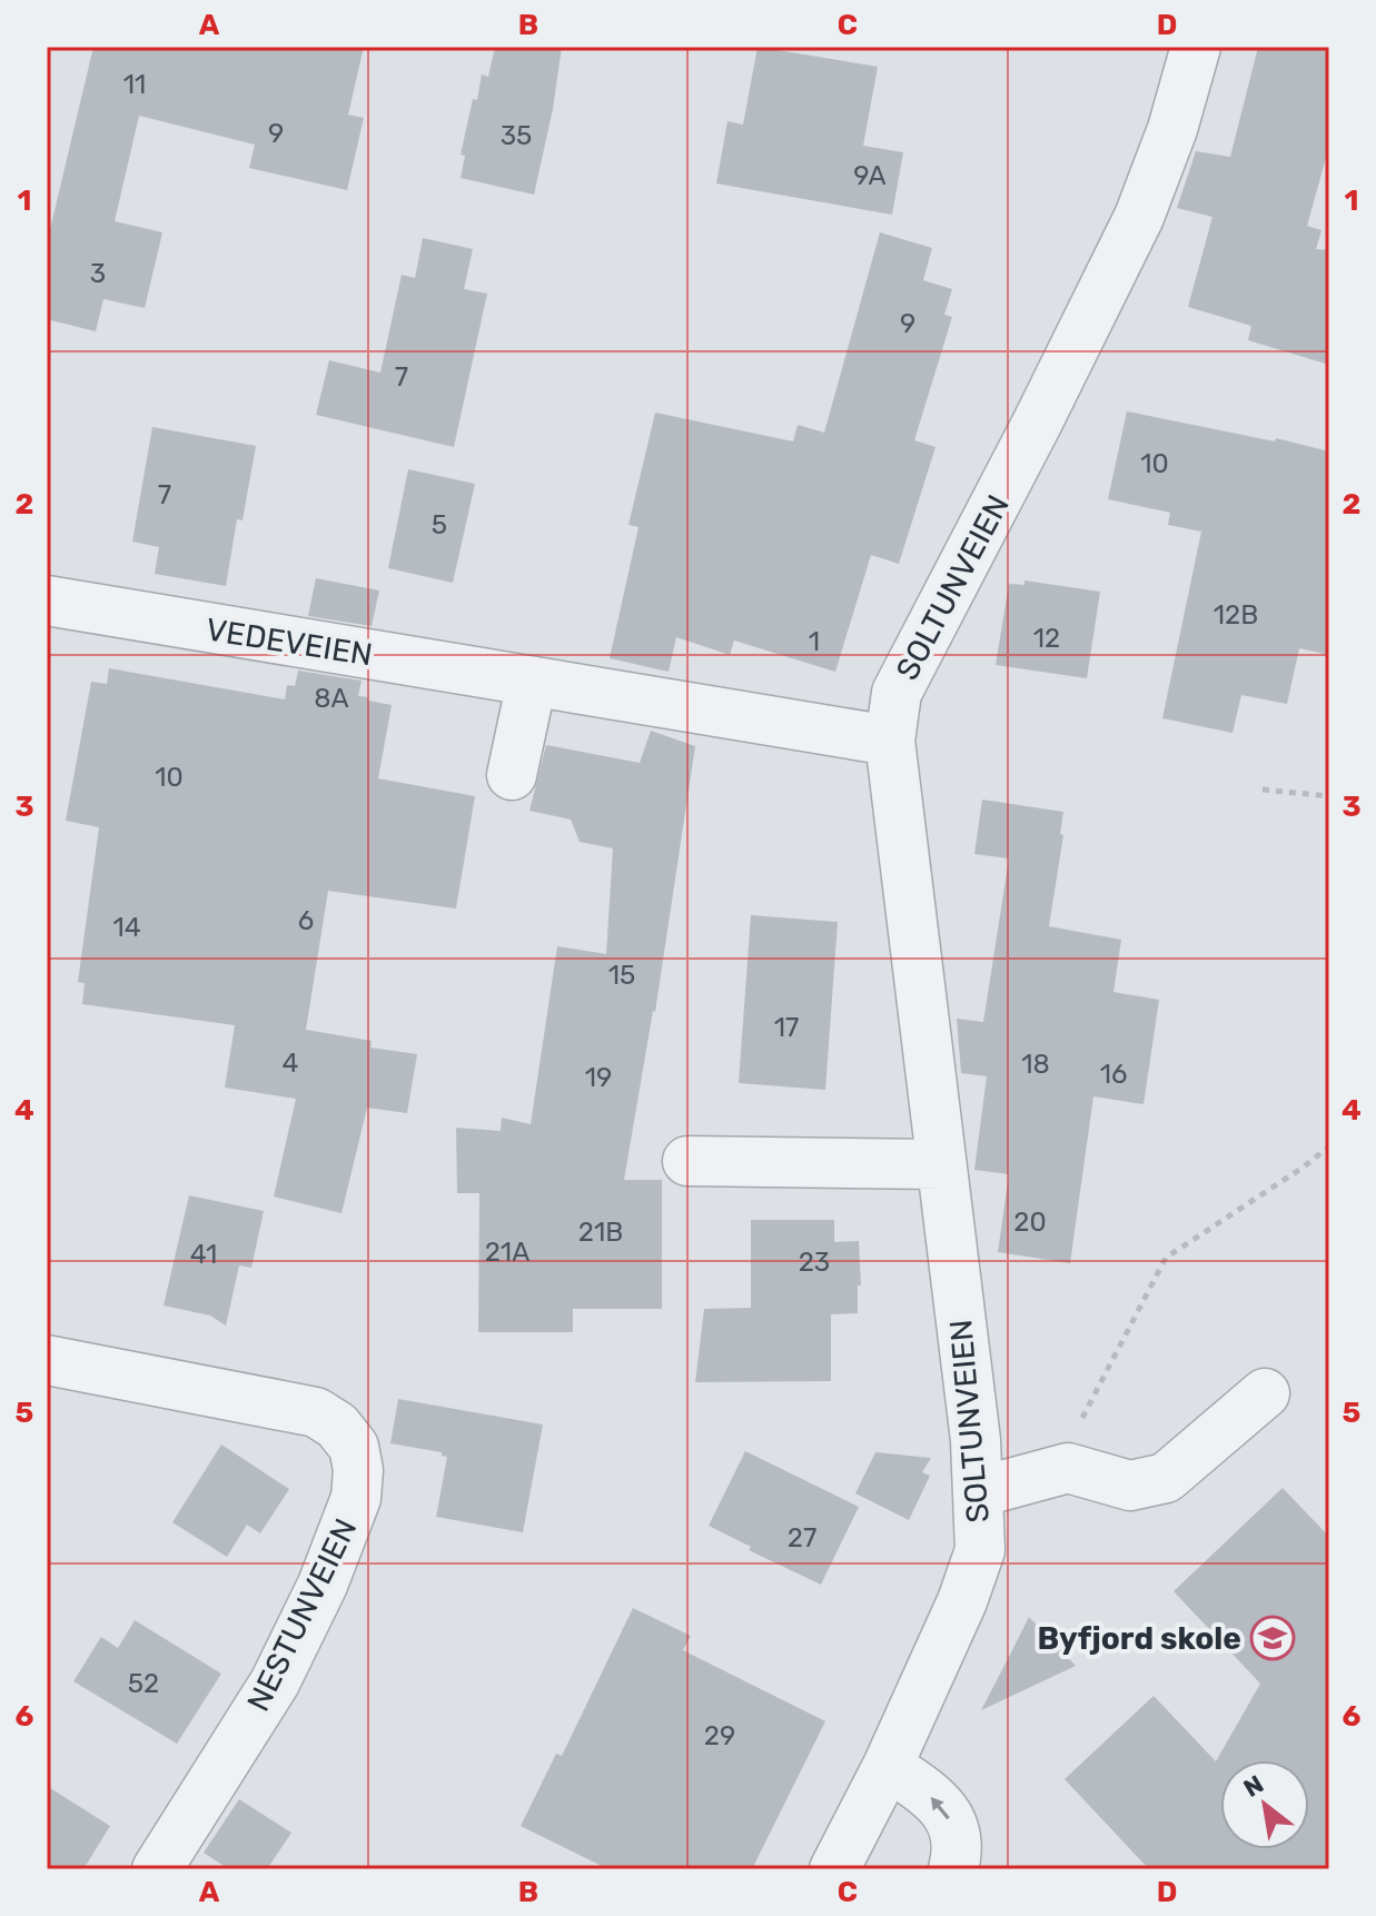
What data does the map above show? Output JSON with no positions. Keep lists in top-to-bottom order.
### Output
{
  "streets": {
    "street": ["SOLTUNVEIEN", "VEDEVEIEN", "NESTUNVEIEN"]
  },
  "crossings": [
    ["SOLTUNVEIEN", "VEDEVEIEN"]
  ],
  "places": {
    "school or university": ["Byfjord skole"]
  },
  "house_numbers": [
    "11",
    "9",
    "35",
    "9A",
    "3",
    "9",
    "7",
    "10",
    "7",
    "5",
    "12B",
    "12",
    "1",
    "8A",
    "10",
    "6",
    "14",
    "15",
    "17",
    "4",
    "18",
    "16",
    "19",
    "20",
    "21B",
    "21A",
    "41",
    "23",
    "27",
    "52",
    "29"
  ],
  "north": "top left",
  "grid": {
    "columns": [
      "A",
      "B",
      "C",
      "D"
    ],
    "rows": [
      "1",
      "2",
      "3",
      "4",
      "5",
      "6"
    ]
  }
}
